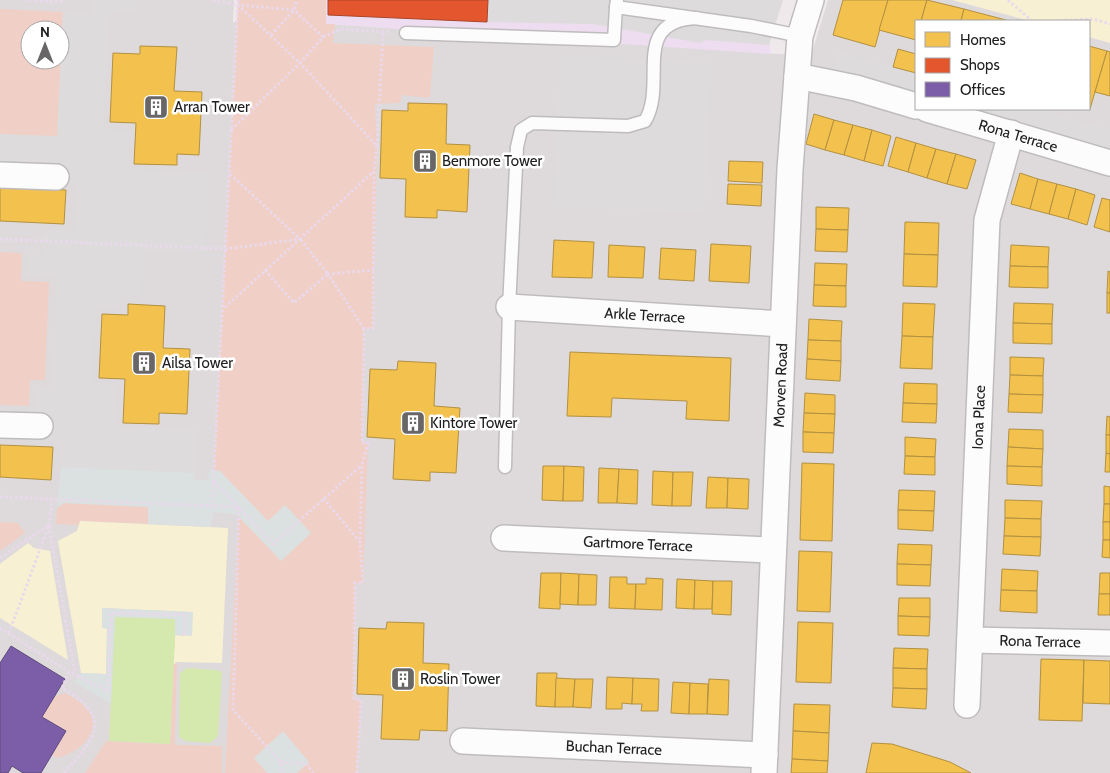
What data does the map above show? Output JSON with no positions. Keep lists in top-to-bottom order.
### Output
{
  "streets": {
    "street": [
      "Rona Terrace",
      "Arkle Terrace",
      "Morven Road",
      "Iona Place",
      "Gartmore Terrace",
      "Buchan Terrace"
    ]
  },
  "crossings": [
    ["Rona Terrace", "Iona Place"],
    ["Arkle Terrace", "Morven Road"],
    ["Morven Road", "Gartmore Terrace"],
    ["Morven Road", "Buchan Terrace"]
  ],
  "places": {
    "building": [
      "Arran Tower",
      "Benmore Tower",
      "Ailsa Tower",
      "Kintore Tower",
      "Roslin Tower"
    ]
  },
  "legend": ["Homes", "Shops", "Offices"],
  "north": "top"
}
